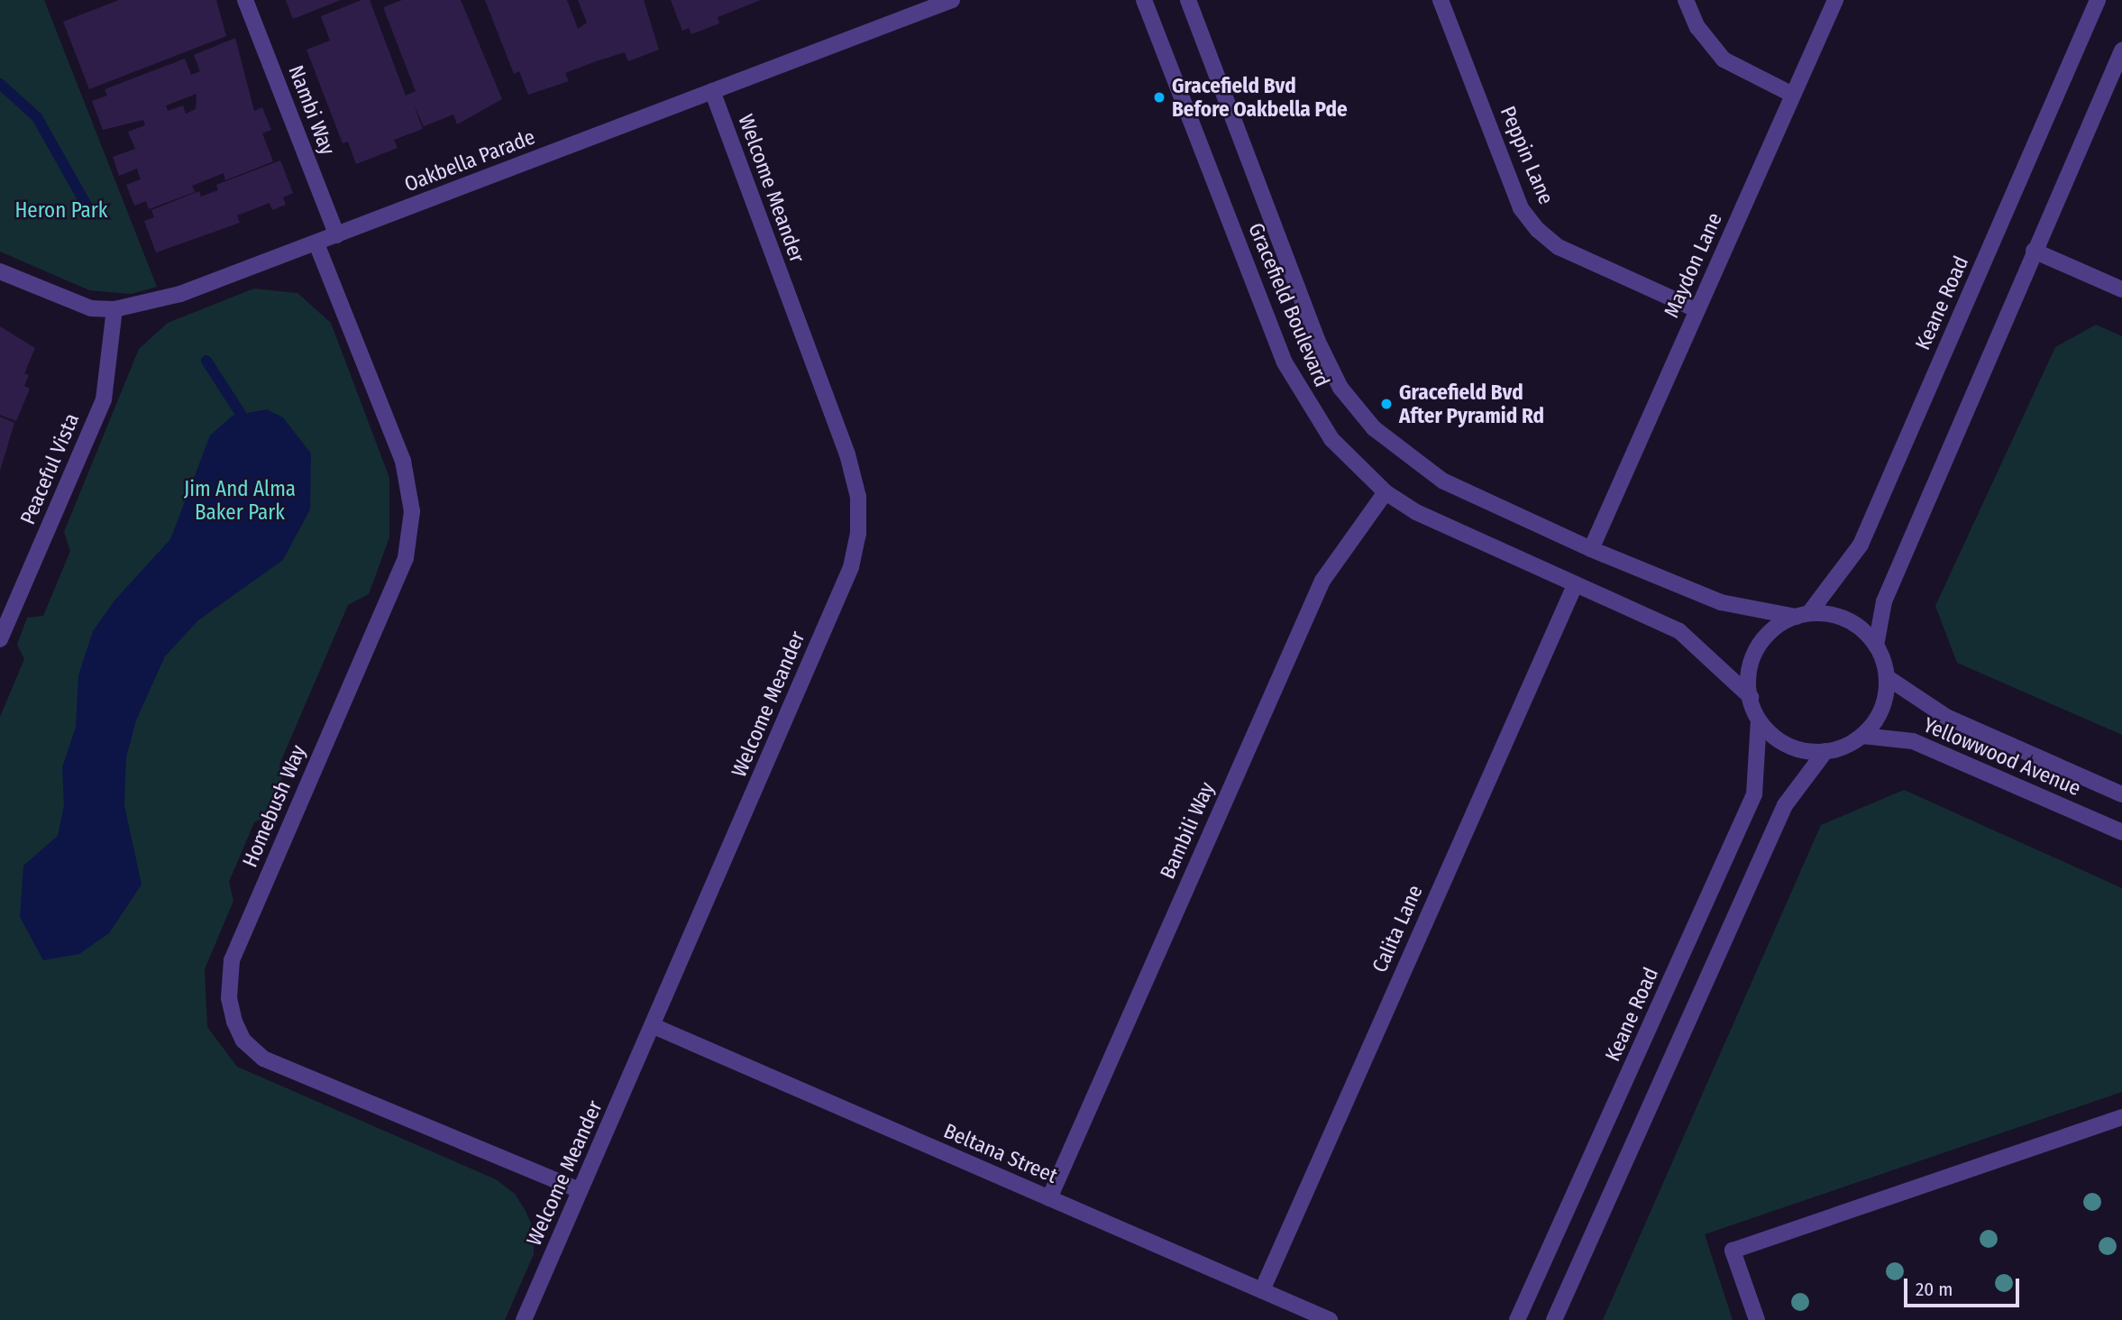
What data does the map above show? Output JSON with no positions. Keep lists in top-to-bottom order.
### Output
{
  "streets": {
    "street": [
      "Nambi Way",
      "Peppin Lane",
      "Oakbella Parade",
      "Welcome Meander",
      "Maydon Lane",
      "Keane Road",
      "Gracefield Boulevard",
      "Peaceful Vista",
      "Yellowwood Avenue",
      "Homebush Way",
      "Bambili Way",
      "Calita Lane",
      "Beltana Street"
    ]
  },
  "crossings": [
    ["Nambi Way", "Oakbella Parade"],
    ["Peppin Lane", "Maydon Lane"],
    ["Oakbella Parade", "Welcome Meander"],
    ["Oakbella Parade", "Peaceful Vista"],
    ["Oakbella Parade", "Homebush Way"],
    ["Welcome Meander", "Homebush Way"],
    ["Welcome Meander", "Beltana Street"],
    ["Maydon Lane", "Gracefield Boulevard"],
    ["Keane Road", "Gracefield Boulevard"],
    ["Keane Road", "Yellowwood Avenue"],
    ["Gracefield Boulevard", "Yellowwood Avenue"],
    ["Gracefield Boulevard", "Bambili Way"],
    ["Gracefield Boulevard", "Calita Lane"],
    ["Bambili Way", "Beltana Street"],
    ["Calita Lane", "Beltana Street"]
  ],
  "parks": ["Heron Park", "Jim And Alma Baker Park"],
  "places": ["Gracefield Bvd Before Oakbella Pde", "Gracefield Bvd After Pyramid Rd"],
  "scale_bar": "20 m"
}
